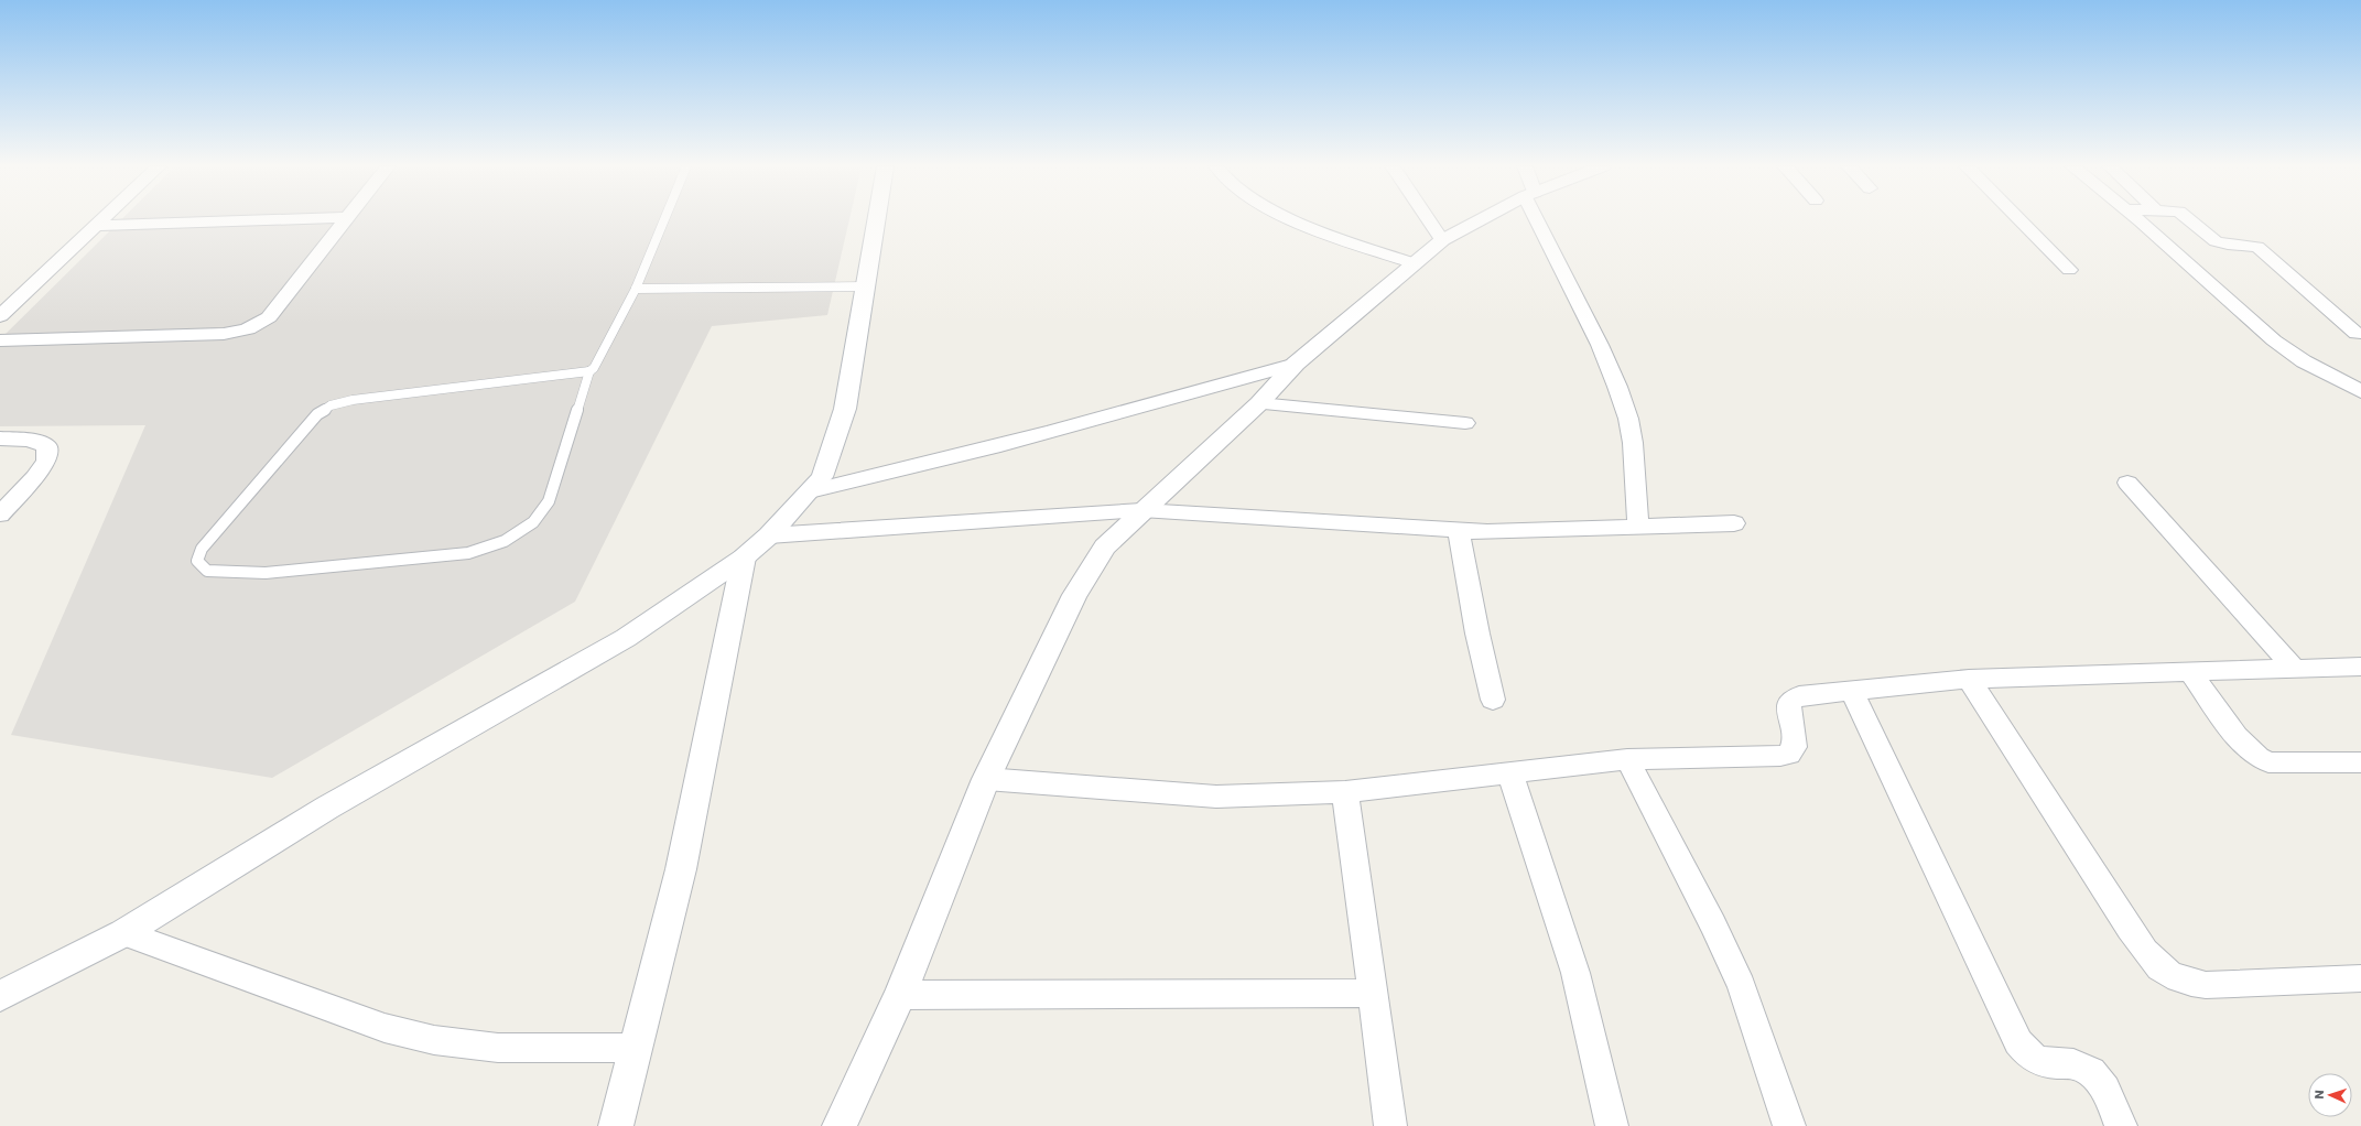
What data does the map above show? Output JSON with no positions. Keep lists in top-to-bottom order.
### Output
{
  "north": "left"
}
